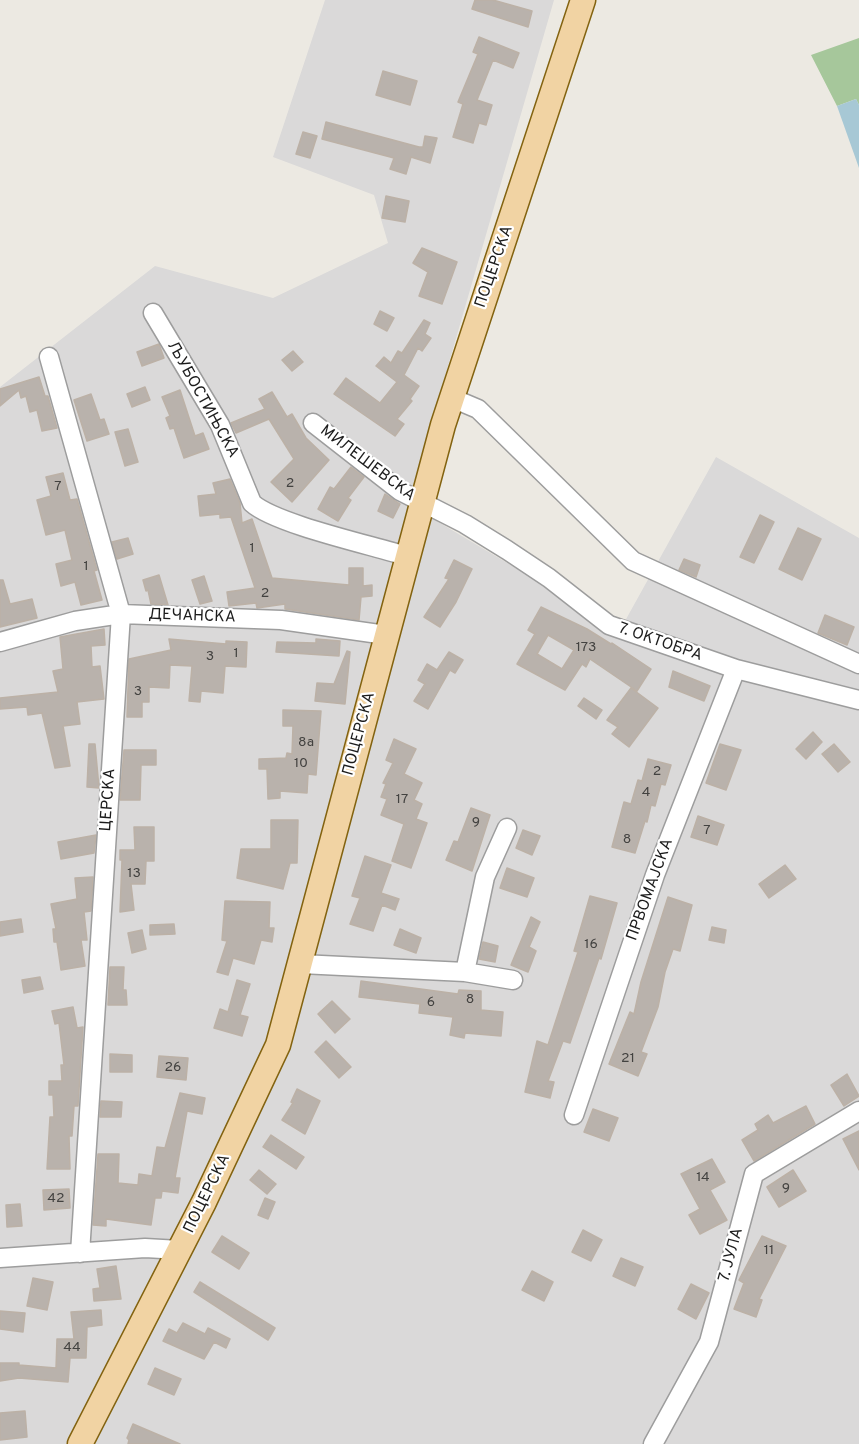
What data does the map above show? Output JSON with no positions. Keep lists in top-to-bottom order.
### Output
{
  "streets": {
    "main road": ["ПОЦЕРСКА"],
    "street": [
      "ЉУБОСТИЊСКА",
      "МИЛЕШЕВСКА",
      "ДЕЧАНСКА",
      "7. ОКТОБРА",
      "ЦЕРСКА",
      "ПРВОМАЈСКА",
      "7. ЈУЛА"
    ]
  },
  "crossings": [
    ["ПОЦЕРСКА", "ЉУБОСТИЊСКА"],
    ["ПОЦЕРСКА", "МИЛЕШЕВСКА"],
    ["ПОЦЕРСКА", "ДЕЧАНСКА"],
    ["ПОЦЕРСКА", "7. ОКТОБРА"],
    ["МИЛЕШЕВСКА", "7. ОКТОБРА"],
    ["ДЕЧАНСКА", "ЦЕРСКА"],
    ["7. ОКТОБРА", "ПРВОМАЈСКА"]
  ],
  "house_numbers": [
    "2",
    "7",
    "1",
    "1",
    "2",
    "173",
    "1",
    "3",
    "3",
    "8a",
    "10",
    "2",
    "4",
    "17",
    "9",
    "7",
    "8",
    "13",
    "16",
    "8",
    "6",
    "21",
    "26",
    "14",
    "9",
    "42",
    "11",
    "44"
  ]
}
